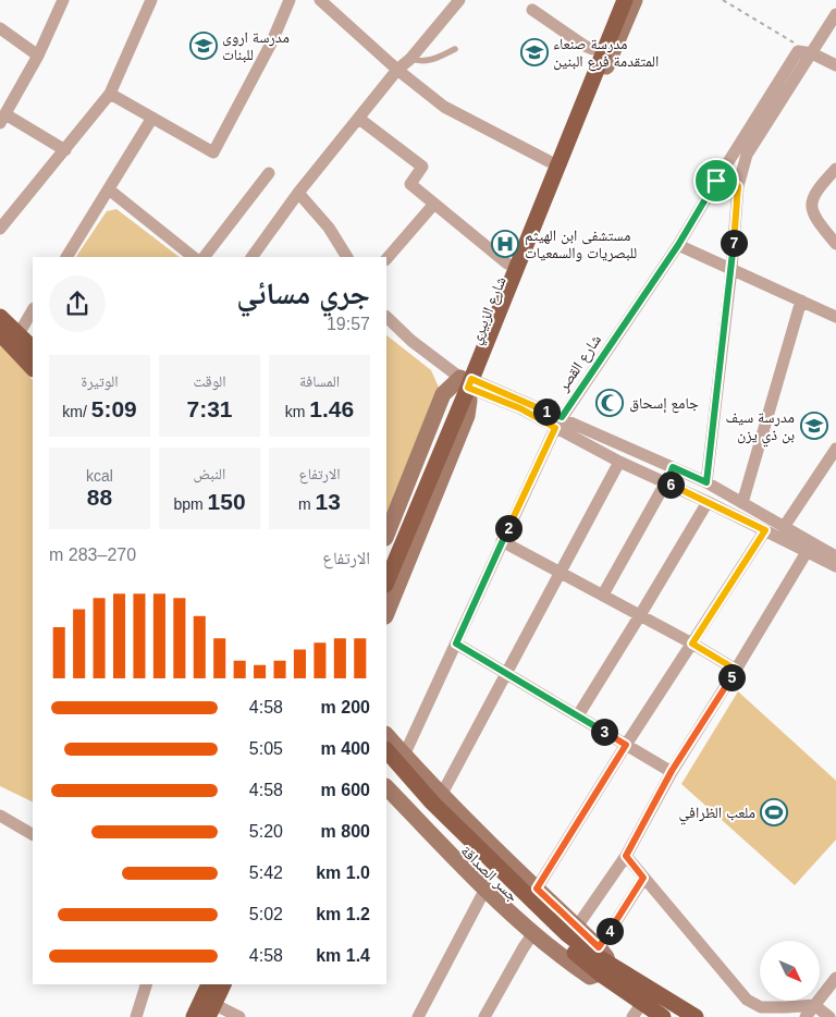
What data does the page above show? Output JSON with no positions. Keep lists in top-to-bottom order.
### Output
{
  "streets": {
    "main road": ["شارع الزبيري", "جسر الصداقة"],
    "street": ["شارع القصر"]
  },
  "places": {
    "school or university": ["مدرسة اروى للبنات", "مدرسة صنعاء المتقدمة فرع البنين", "مدرسة سيف بن ذي يزن"],
    "hospital": ["مستشفى ابن الهيثم للبصريات والسمعيات"],
    "mosque": ["جامع إسحاق"],
    "sports": ["ملعب الظرافي"]
  },
  "north": "bottom right",
  "page": {
    "pins": [
      "7",
      "1",
      "6",
      "2",
      "5",
      "3",
      "4"
    ],
    "heading": ["جري مسائي", "19:57"],
    "stats": [
      ["المسافة", "1.46 km"],
      ["الوقت", "7:31"],
      ["الوتيرة", "5:09 /km"],
      ["الارتفاع", "13 m"],
      ["النبض", "150 bpm"],
      ["kcal", "88"]
    ],
    "chart": ["الارتفاع", "270–283 m"],
    "list": [
      {
        "name": "200 m",
        "note": "4:58"
      },
      {
        "name": "400 m",
        "note": "5:05"
      },
      {
        "name": "600 m",
        "note": "4:58"
      },
      {
        "name": "800 m",
        "note": "5:20"
      },
      {
        "name": "1.0 km",
        "note": "5:42"
      },
      {
        "name": "1.2 km",
        "note": "5:02"
      },
      {
        "name": "1.4 km",
        "note": "4:58"
      }
    ]
  }
}
